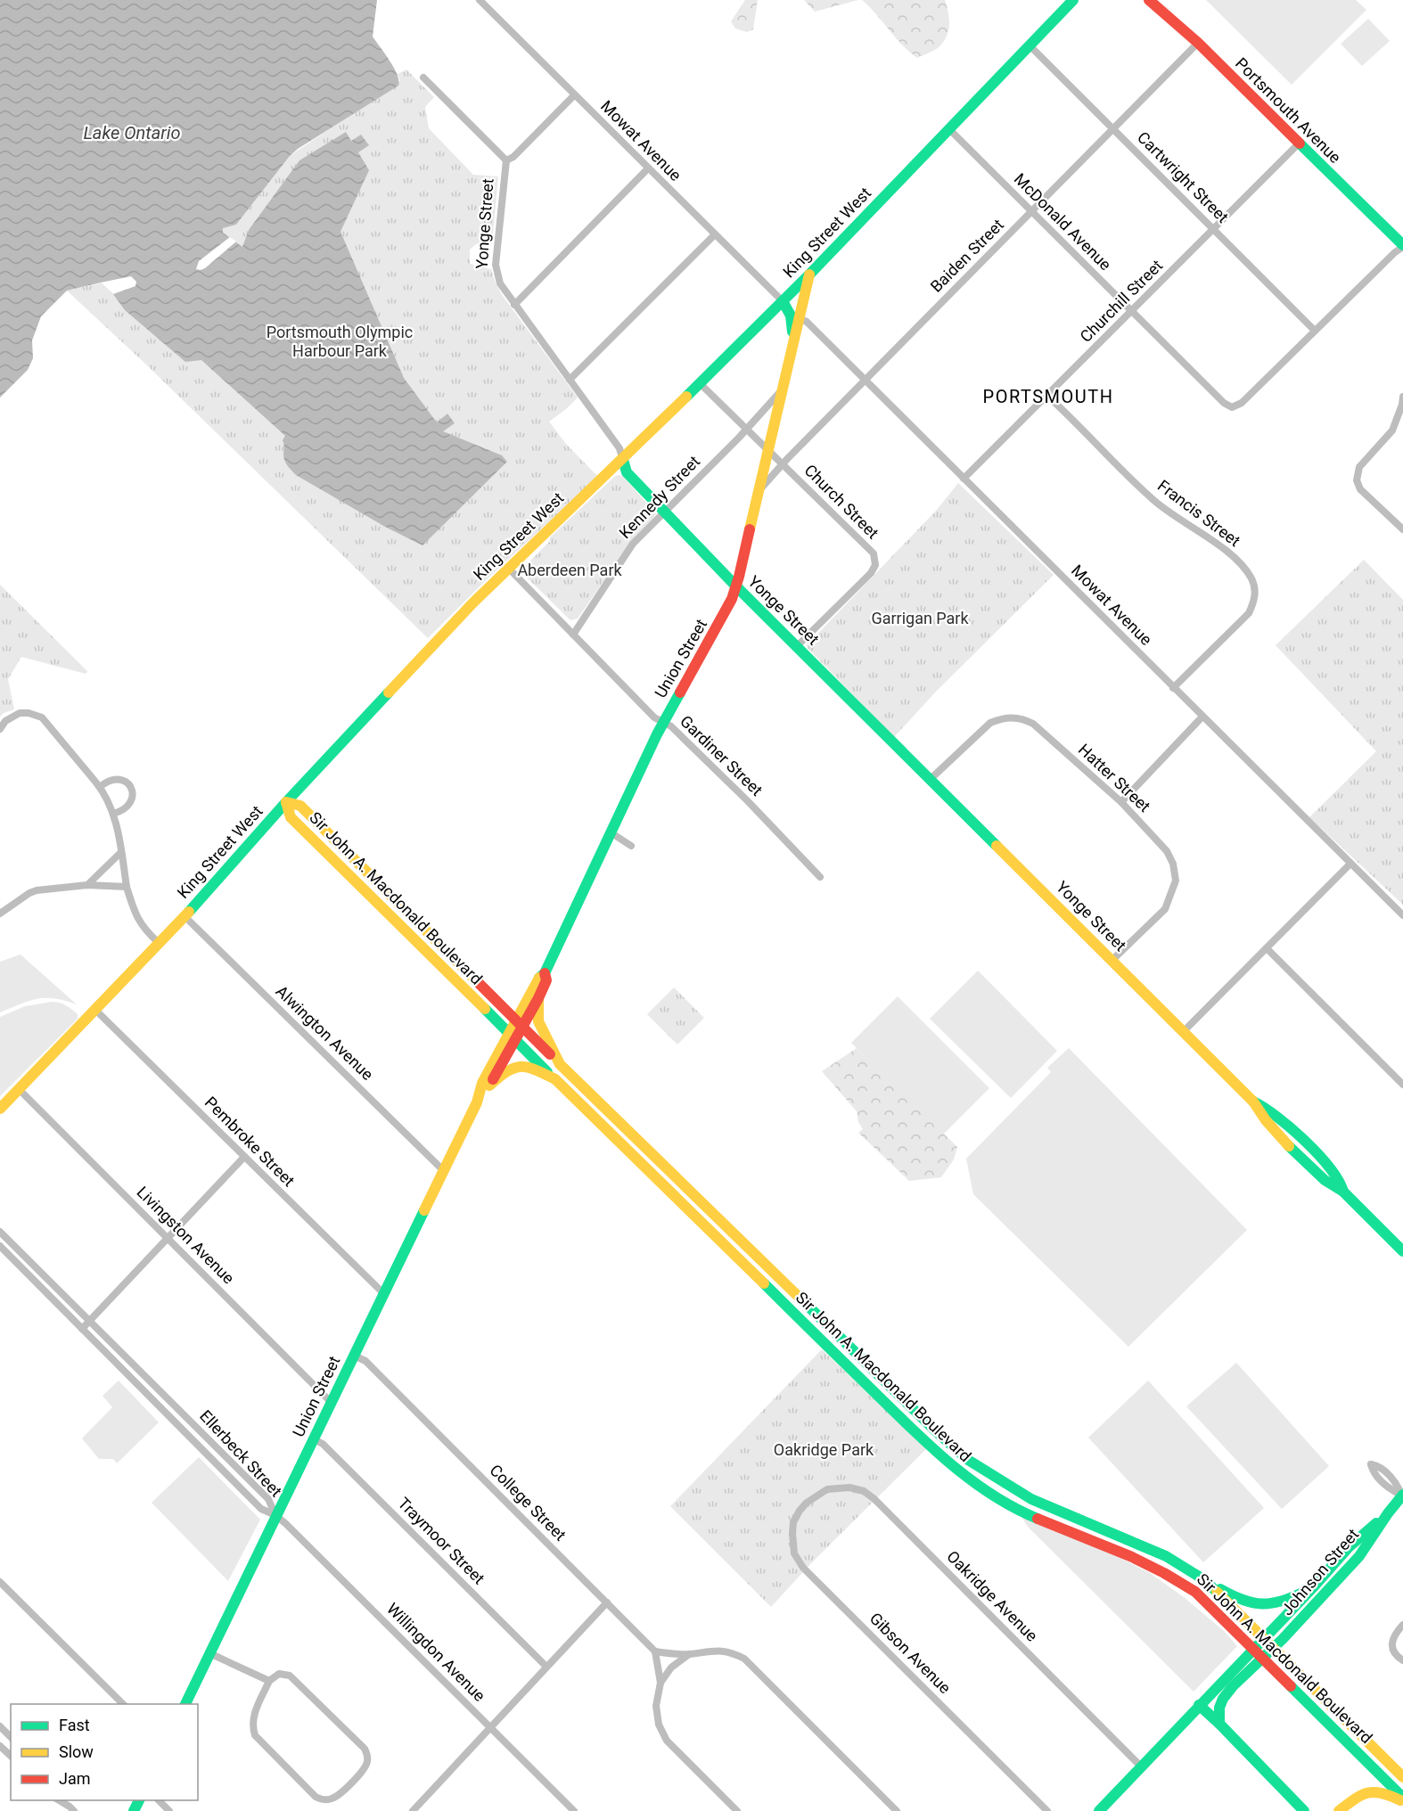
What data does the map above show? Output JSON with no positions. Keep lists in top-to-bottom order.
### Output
{
  "streets": {
    "main road": [
      "Portsmouth Avenue",
      "Yonge Street",
      "King Street West",
      "Union Street",
      "Sir John A. Macdonald Boulevard",
      "Johnson Street"
    ],
    "street": [
      "Mowat Avenue",
      "Cartwright Street",
      "McDonald Avenue",
      "Baiden Street",
      "Churchill Street",
      "Kennedy Street",
      "Church Street",
      "Francis Street",
      "Gardiner Street",
      "Hatter Street",
      "Alwington Avenue",
      "Pembroke Street",
      "Livingston Avenue",
      "Ellerbeck Street",
      "College Street",
      "Traymoor Street",
      "Oakridge Avenue",
      "Willingdon Avenue",
      "Gibson Avenue"
    ]
  },
  "crossings": [
    ["Portsmouth Avenue", "Baiden Street"],
    ["Portsmouth Avenue", "Churchill Street"],
    ["Mowat Avenue", "King Street West"],
    ["Mowat Avenue", "Baiden Street"],
    ["Mowat Avenue", "Churchill Street"],
    ["Mowat Avenue", "Francis Street"],
    ["Mowat Avenue", "Union Street"],
    ["Cartwright Street", "McDonald Avenue"],
    ["Cartwright Street", "King Street West"],
    ["Cartwright Street", "Baiden Street"],
    ["Cartwright Street", "Churchill Street"],
    ["McDonald Avenue", "King Street West"],
    ["McDonald Avenue", "Baiden Street"],
    ["McDonald Avenue", "Churchill Street"],
    ["Yonge Street", "King Street West"],
    ["Yonge Street", "Kennedy Street"],
    ["Yonge Street", "Church Street"],
    ["Yonge Street", "Union Street"],
    ["Yonge Street", "Hatter Street"],
    ["King Street West", "Church Street"],
    ["King Street West", "Union Street"],
    ["King Street West", "Gardiner Street"],
    ["King Street West", "Sir John A. Macdonald Boulevard"],
    ["King Street West", "Alwington Avenue"],
    ["King Street West", "Pembroke Street"],
    ["King Street West", "Livingston Avenue"],
    ["Baiden Street", "Church Street"],
    ["Baiden Street", "Union Street"],
    ["Churchill Street", "Francis Street"],
    ["Kennedy Street", "Church Street"],
    ["Kennedy Street", "Union Street"],
    ["Kennedy Street", "Gardiner Street"],
    ["Church Street", "Union Street"],
    ["Union Street", "Gardiner Street"],
    ["Union Street", "Sir John A. Macdonald Boulevard"],
    ["Union Street", "Alwington Avenue"],
    ["Union Street", "Pembroke Street"],
    ["Union Street", "Livingston Avenue"],
    ["Union Street", "Ellerbeck Street"],
    ["Union Street", "College Street"],
    ["Union Street", "Traymoor Street"],
    ["Union Street", "Willingdon Avenue"],
    ["Sir John A. Macdonald Boulevard", "Johnson Street"],
    ["Ellerbeck Street", "Willingdon Avenue"],
    ["Johnson Street", "Oakridge Avenue"],
    ["Oakridge Avenue", "Gibson Avenue"]
  ],
  "districts": ["PORTSMOUTH"],
  "water": ["Lake Ontario"],
  "parks": [
    "Portsmouth Olympic Harbour Park",
    "Aberdeen Park",
    "Garrigan Park",
    "Oakridge Park"
  ],
  "legend": ["Fast", "Slow", "Jam"]
}
